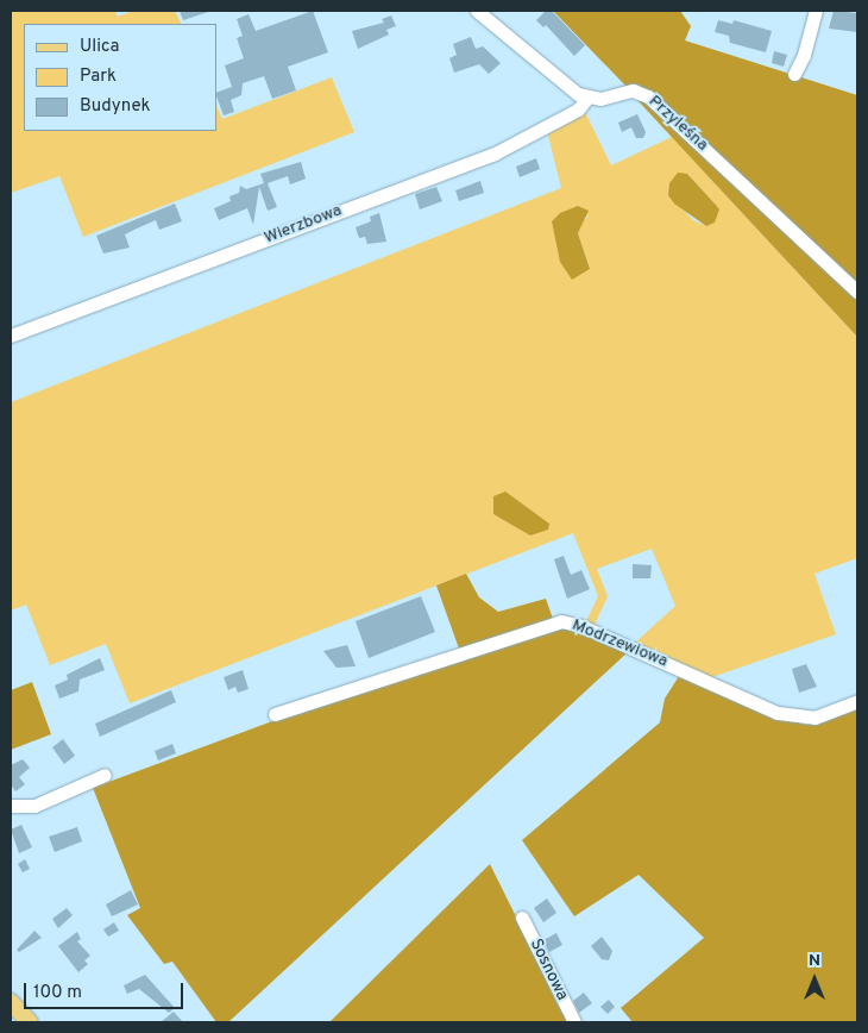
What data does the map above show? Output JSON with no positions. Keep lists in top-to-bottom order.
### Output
{
  "streets": {
    "street": [
      "Przyleśna",
      "Wierzbowa",
      "Modrzewiowa",
      "Sosnowa"
    ]
  },
  "crossings": [
    ["Przyleśna", "Wierzbowa"]
  ],
  "legend": ["Ulica", "Park", "Budynek"],
  "scale_bar": "100 m",
  "north": "top"
}
